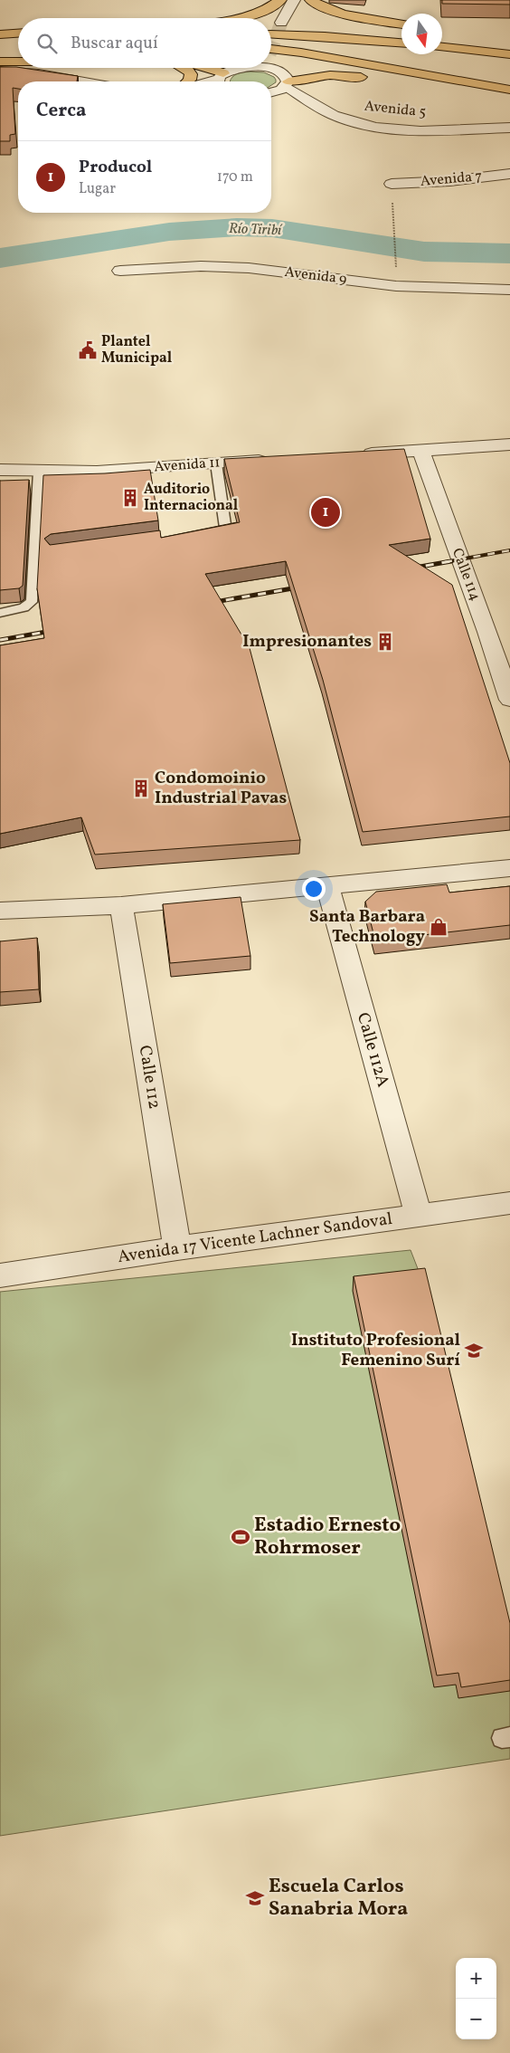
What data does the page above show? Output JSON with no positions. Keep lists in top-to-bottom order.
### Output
{
  "streets": {
    "street": [
      "Avenida 5",
      "Avenida 7",
      "Avenida 9",
      "Avenida 11",
      "Calle 114",
      "Calle 112A",
      "Calle 112",
      "Avenida 17 Vicente Lachner Sandoval"
    ]
  },
  "crossings": [
    ["Calle 112A", "Avenida 17 Vicente Lachner Sandoval"],
    ["Calle 112", "Avenida 17 Vicente Lachner Sandoval"]
  ],
  "water": ["Río Tiribí"],
  "places": {
    "public building": ["Plantel Municipal"],
    "building": ["Auditorio Internacional", "Impresionantes", "Condomoinio Industrial Pavas"],
    "shop": ["Santa Barbara Technology"],
    "school or university": ["Instituto Profesional Femenino Surí", "Escuela Carlos Sanabria Mora"],
    "sports": ["Estadio Ernesto Rohrmoser"]
  },
  "north": "bottom",
  "page": {
    "search": "Buscar aquí",
    "heading": "Cerca",
    "list": [
      {
        "mark": "1",
        "name": "Producol",
        "note": "Lugar",
        "value": "170 m"
      }
    ],
    "pins": "1",
    "map_buttons": ["+", "−"]
  }
}
